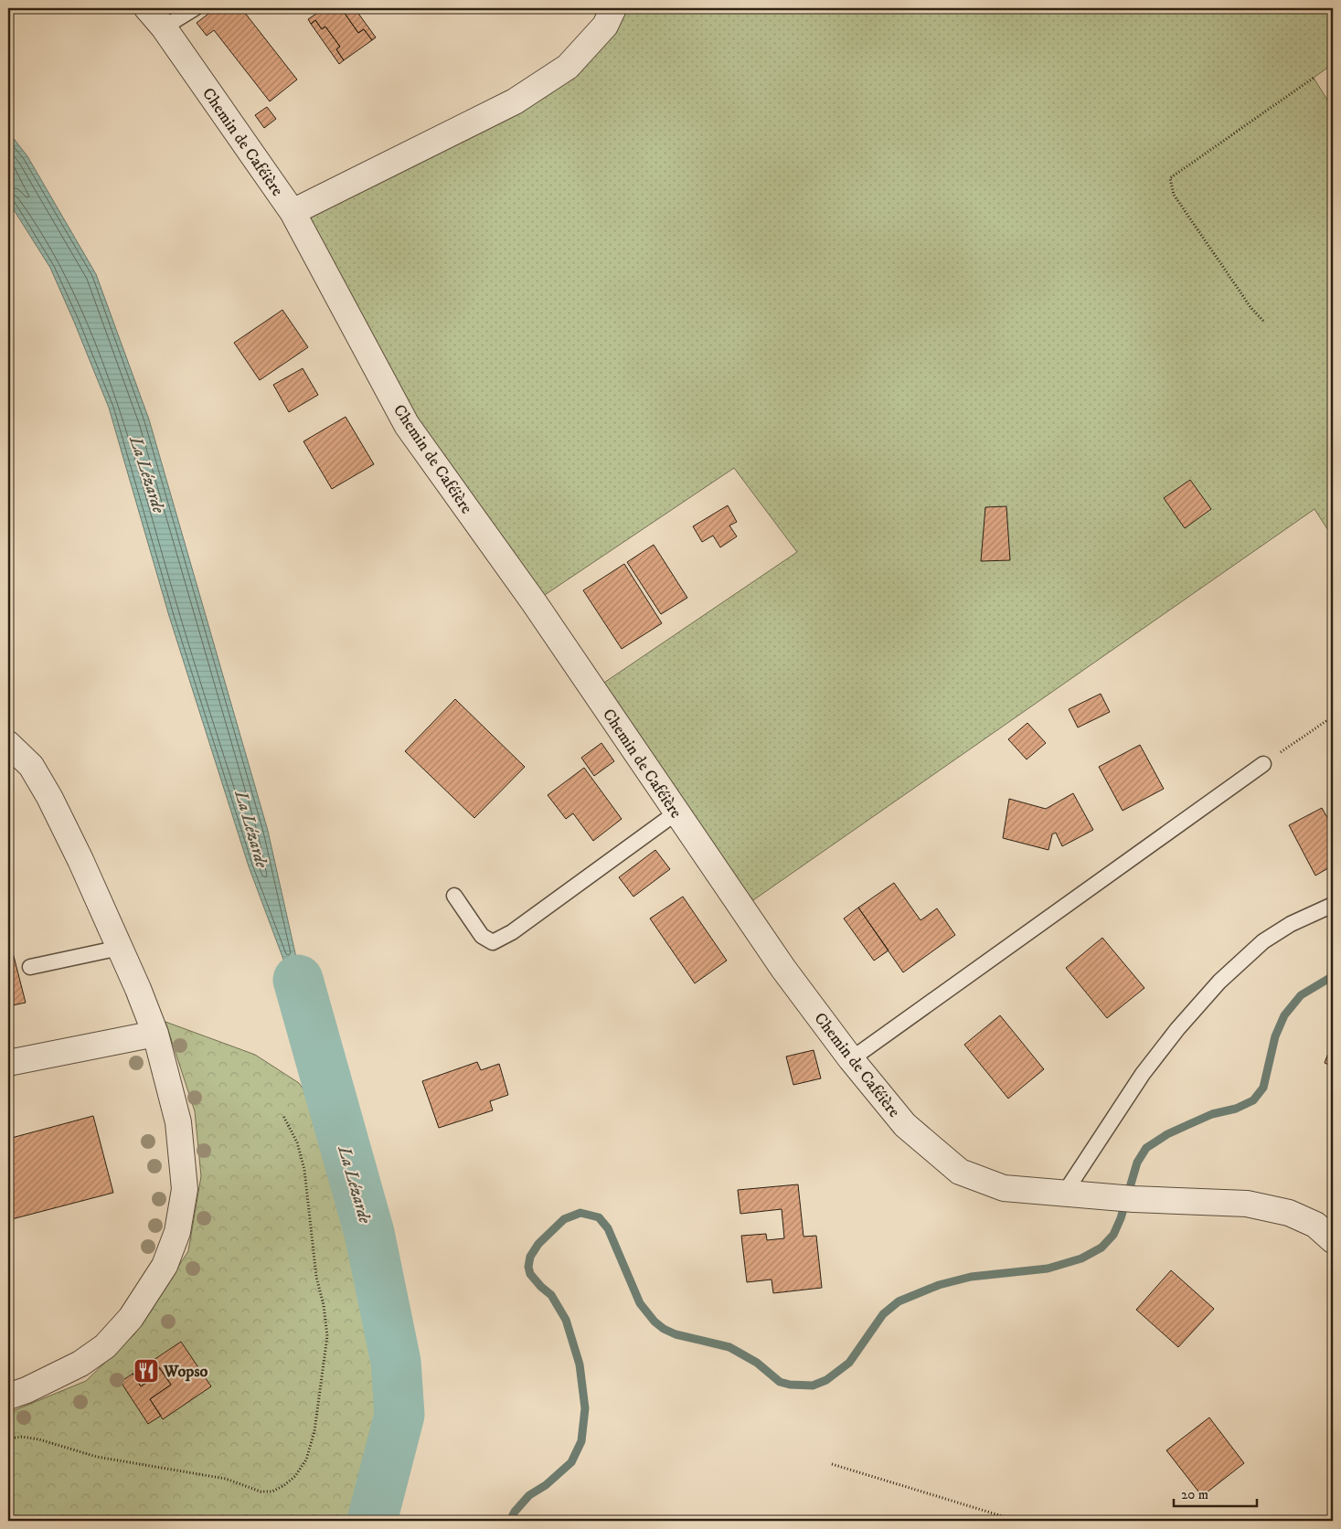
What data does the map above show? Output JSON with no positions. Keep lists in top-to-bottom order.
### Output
{
  "streets": {
    "street": ["Chemin de Caféière"]
  },
  "water": ["La Lézarde"],
  "places": {
    "restaurant": ["Wopso"]
  },
  "scale_bar": "20 m"
}
